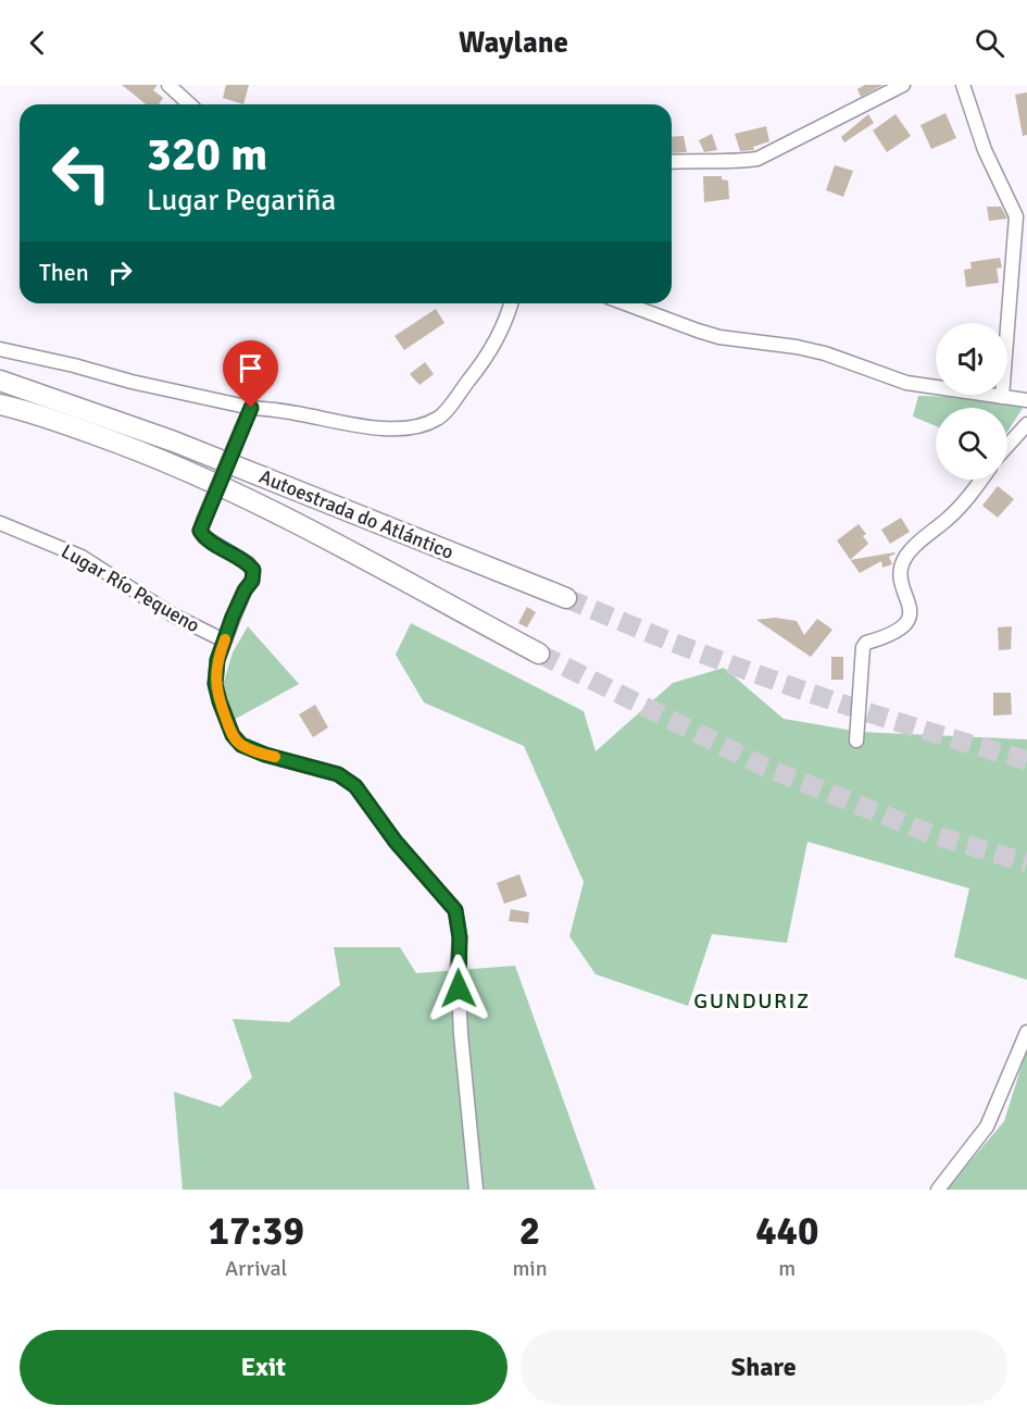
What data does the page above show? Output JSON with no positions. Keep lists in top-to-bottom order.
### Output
{
  "streets": {
    "highway": ["Autoestrada do Atlántico"],
    "street": ["Lugar Río Pequeno"]
  },
  "districts": ["GUNDURIZ"],
  "page": {
    "header": "Waylane",
    "turn": ["320 m", "Lugar Pegariña"],
    "then": "Then",
    "eta": [
      "17:39",
      "Arrival",
      "2",
      "min",
      "440",
      "m"
    ],
    "buttons": ["Exit", "Share"]
  }
}
